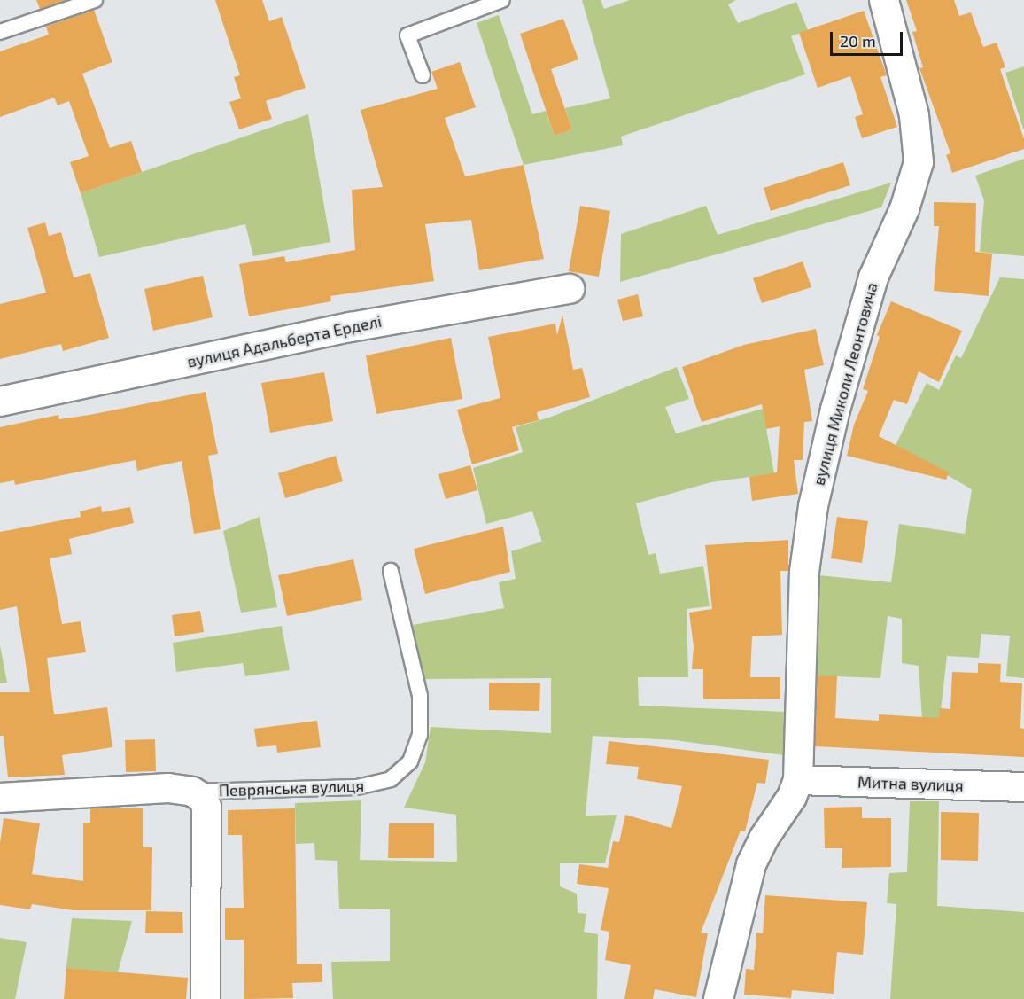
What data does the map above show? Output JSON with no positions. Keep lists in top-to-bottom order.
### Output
{
  "streets": {
    "street": [
      "вулиця Адальберта Ерделі",
      "вулиця Миколи Леонтовича",
      "Митна вулиця",
      "Певрянська вулиця"
    ]
  },
  "crossings": [
    ["вулиця Миколи Леонтовича", "Митна вулиця"]
  ],
  "scale_bar": "20 m"
}
